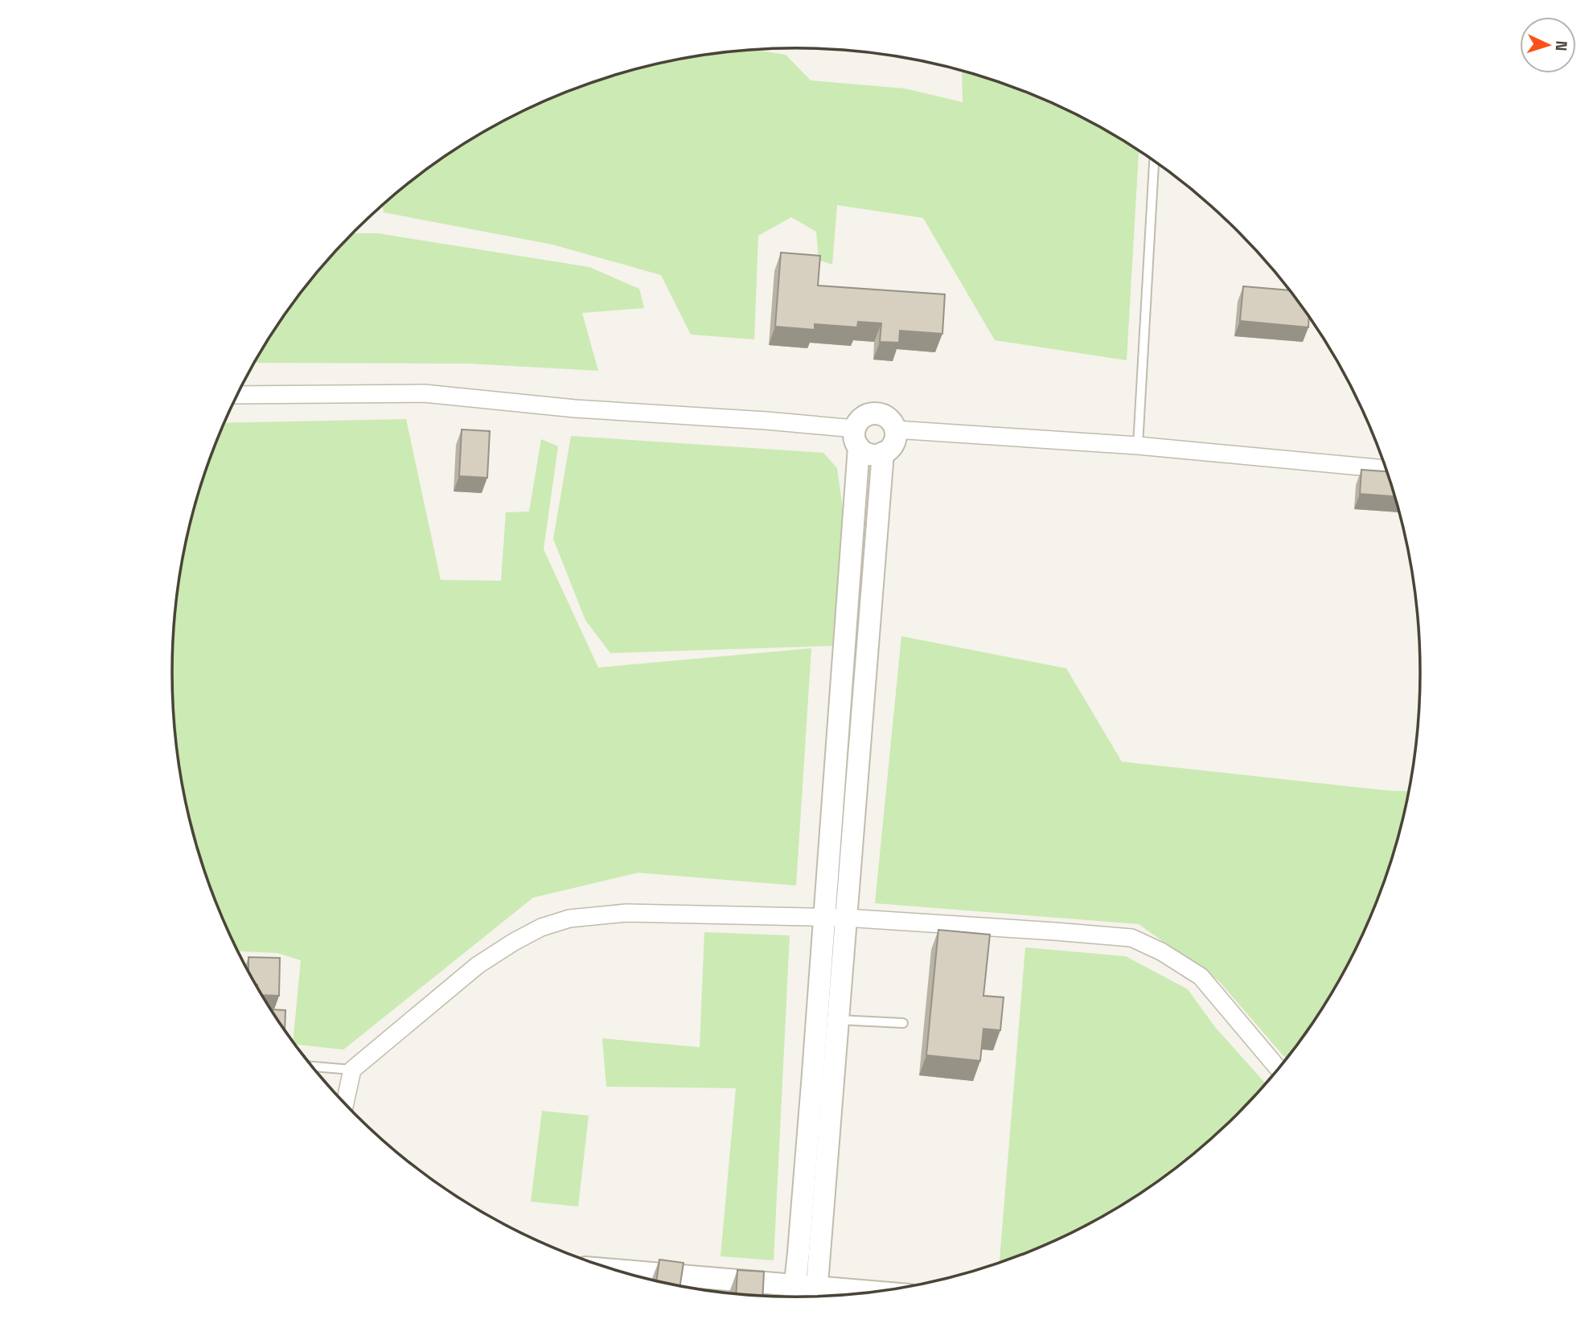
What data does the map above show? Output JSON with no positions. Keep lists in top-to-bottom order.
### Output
{
  "north": "right"
}
